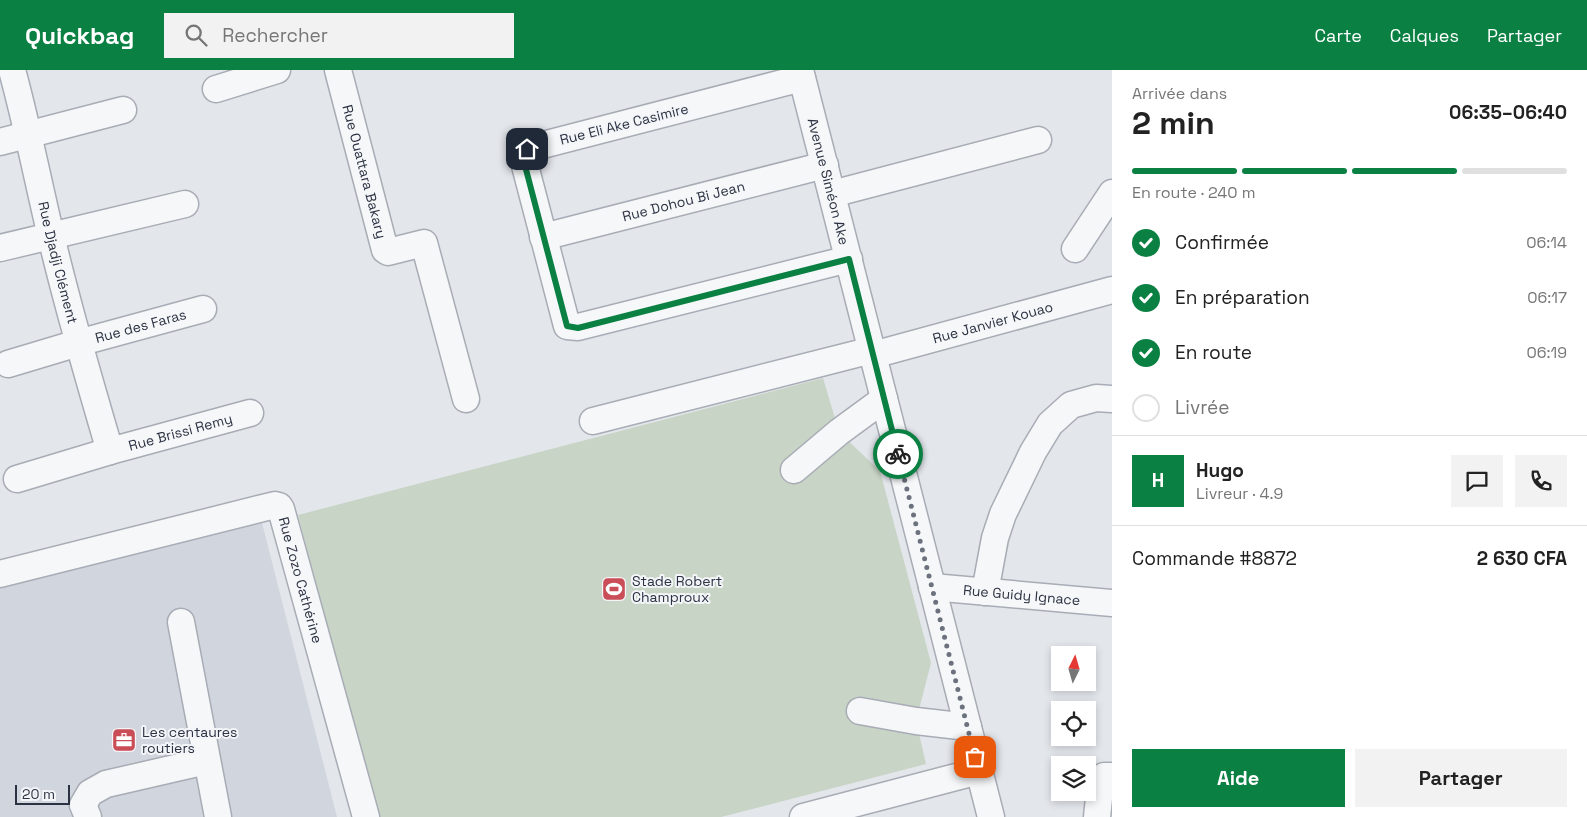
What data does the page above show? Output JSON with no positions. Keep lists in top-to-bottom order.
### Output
{
  "streets": {
    "street": [
      "Rue Eli Ake Casimire",
      "Rue Ouattara Bakary",
      "Avenue Siméon Ake",
      "Rue Dohou Bi Jean",
      "Rue Djadji Clément",
      "Rue Janvier Kouao",
      "Rue des Faras",
      "Rue Brissi Remy",
      "Rue Zozo Cathérine",
      "Rue Guidy Ignace"
    ]
  },
  "crossings": [
    ["Rue Eli Ake Casimire", "Avenue Siméon Ake"],
    ["Rue Eli Ake Casimire", "Rue Dohou Bi Jean"],
    ["Avenue Siméon Ake", "Rue Dohou Bi Jean"],
    ["Avenue Siméon Ake", "Rue Janvier Kouao"],
    ["Avenue Siméon Ake", "Rue Guidy Ignace"],
    ["Rue Djadji Clément", "Rue des Faras"],
    ["Rue Djadji Clément", "Rue Brissi Remy"]
  ],
  "places": {
    "sports": ["Stade Robert Champroux"],
    "office": ["Les centaures routiers"]
  },
  "scale_bar": "20 m",
  "north": "top",
  "page": {
    "header": "Quickbag",
    "search": "Rechercher",
    "nav": ["Carte", "Calques", "Partager"],
    "heading": ["2 min", "Arrivée dans", "06:35–06:40"],
    "panel": [
      "Hugo",
      "Livreur · 4.9",
      "Commande #8872",
      "2 630 CFA"
    ],
    "bar": "En route · 240 m",
    "list": [
      ["Confirmée", "06:14"],
      ["En préparation", "06:17"],
      ["En route", "06:19"],
      "Livrée"
    ],
    "round": "H",
    "buttons": ["Aide", "Partager"],
    "scale": "20 m"
  }
}
